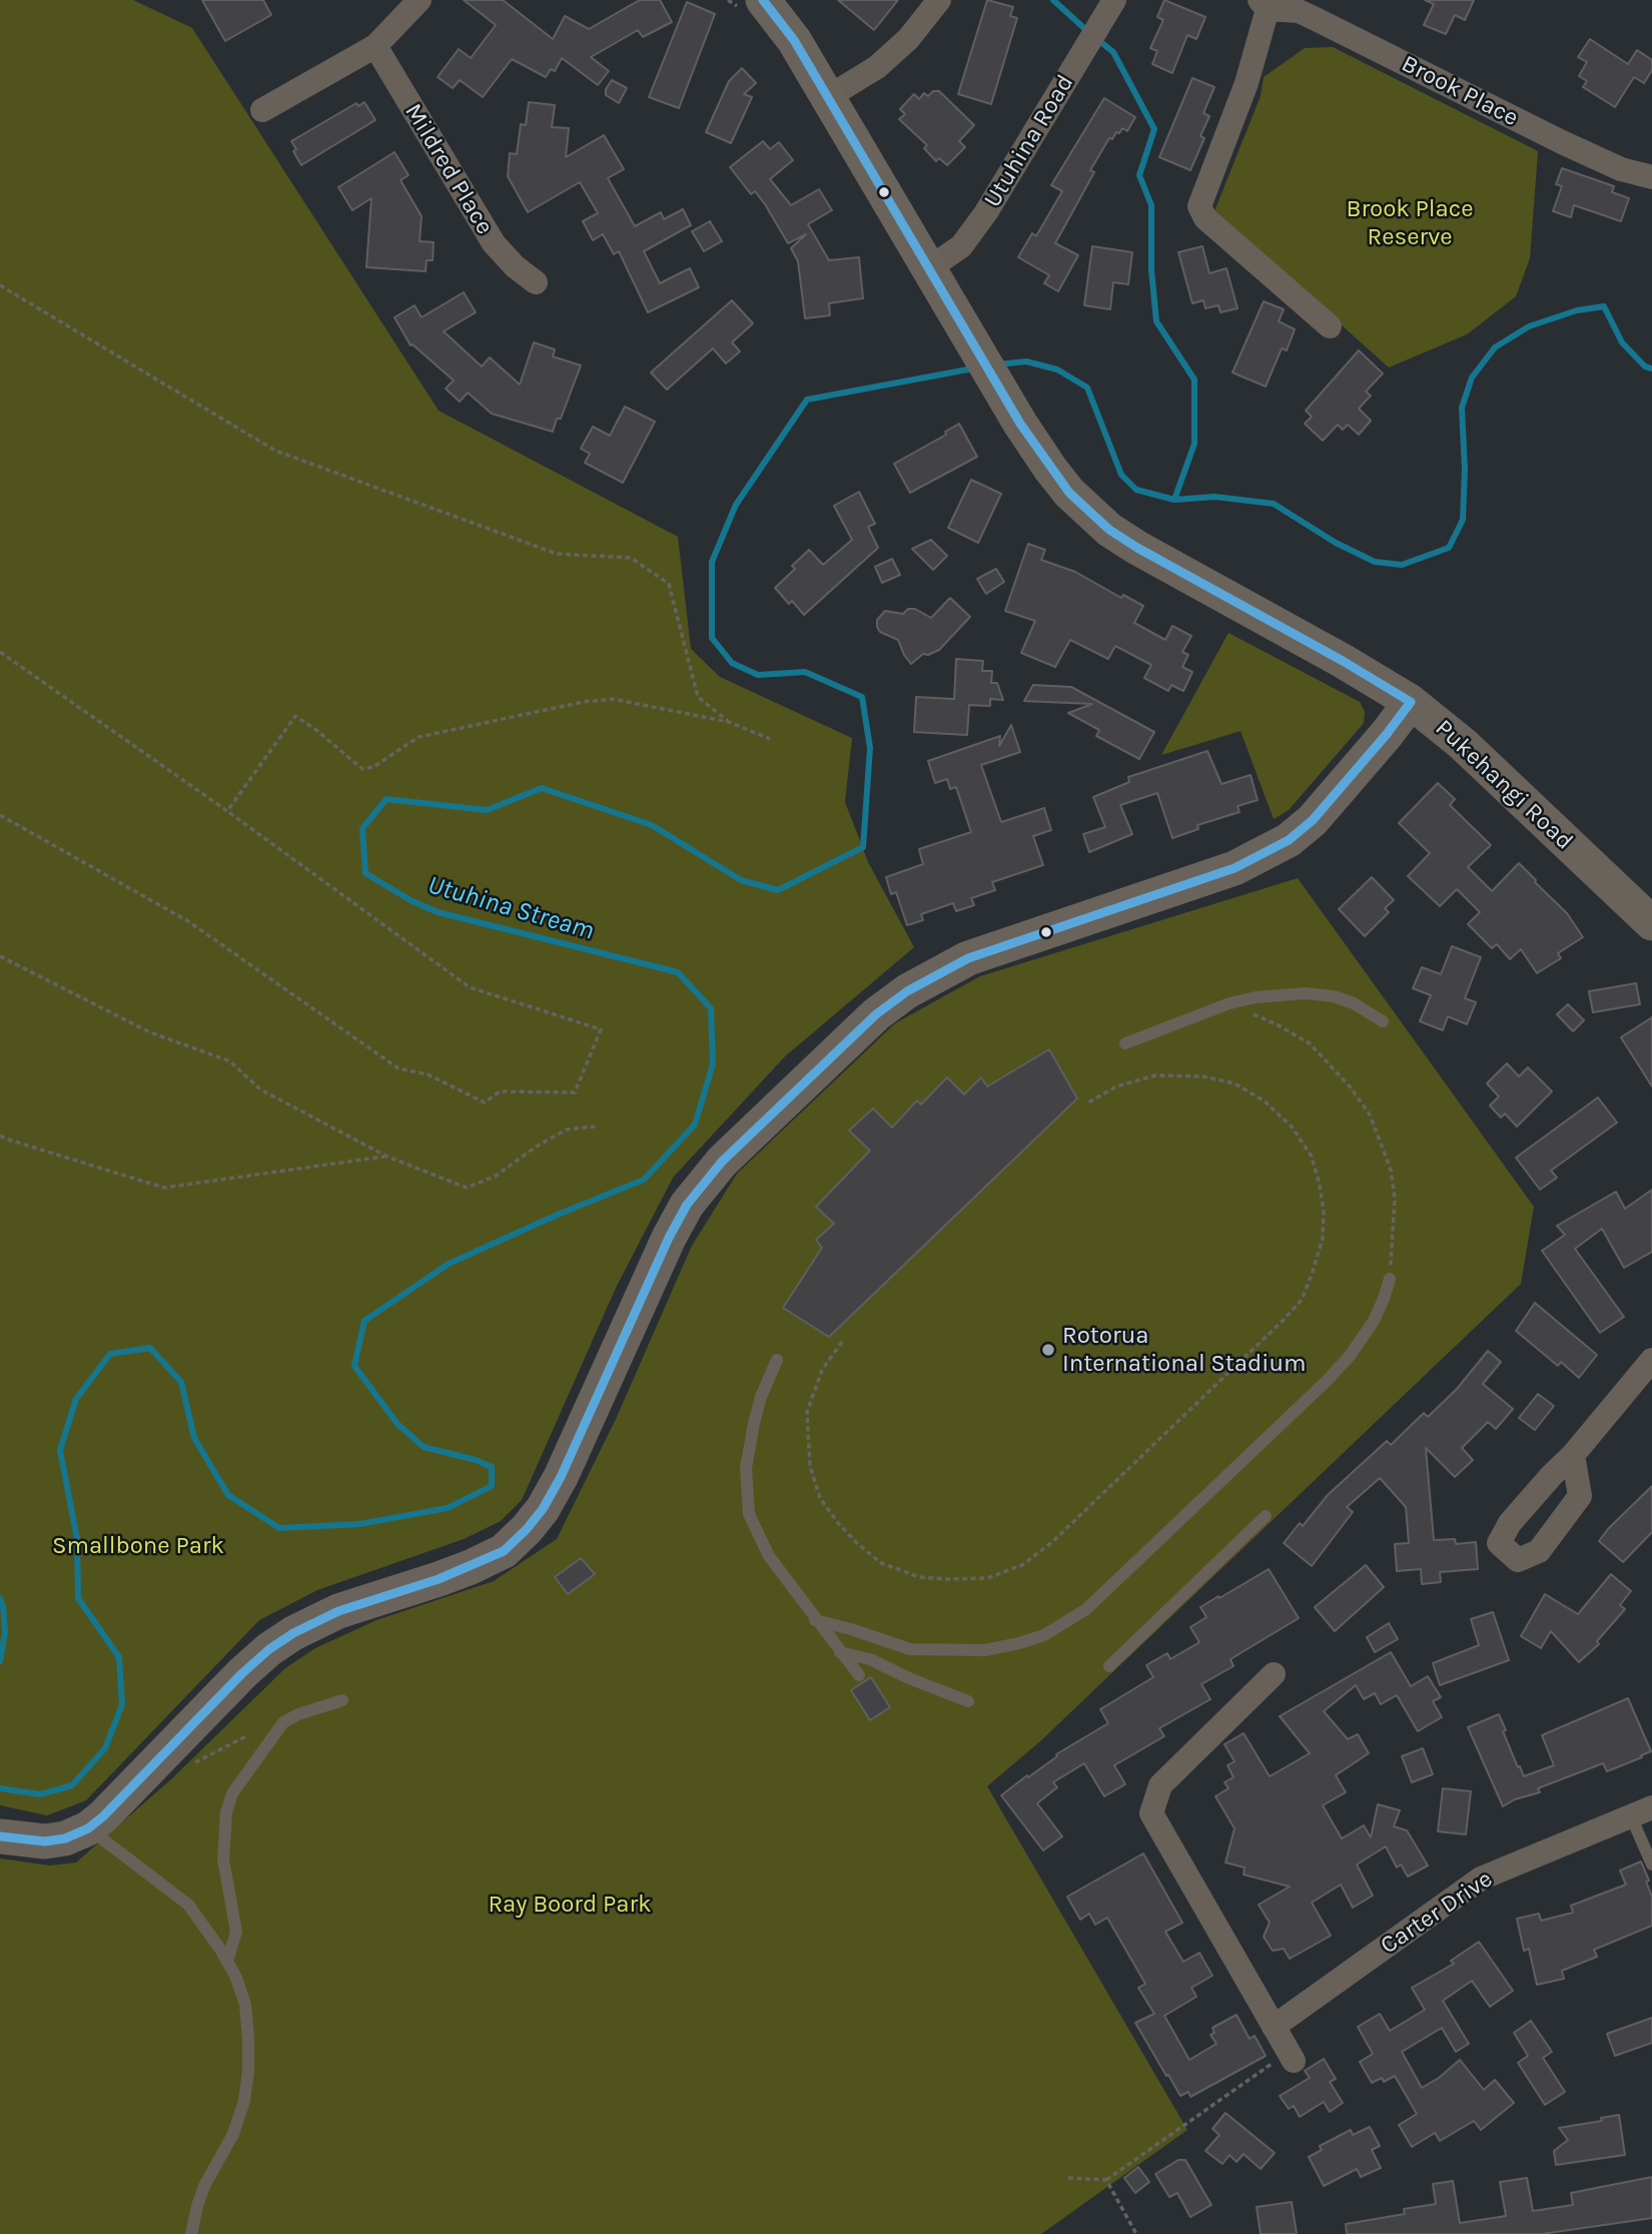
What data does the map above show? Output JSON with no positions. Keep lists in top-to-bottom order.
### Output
{
  "streets": {
    "main road": ["Pukehangi Road"],
    "street": [
      "Brook Place",
      "Utuhina Road",
      "Mildred Place",
      "Carter Drive"
    ]
  },
  "crossings": [
    ["Utuhina Road", "Pukehangi Road"]
  ],
  "water": ["Utuhina Stream"],
  "parks": ["Brook Place Reserve", "Smallbone Park", "Ray Boord Park"],
  "places": ["Rotorua International Stadium"]
}
